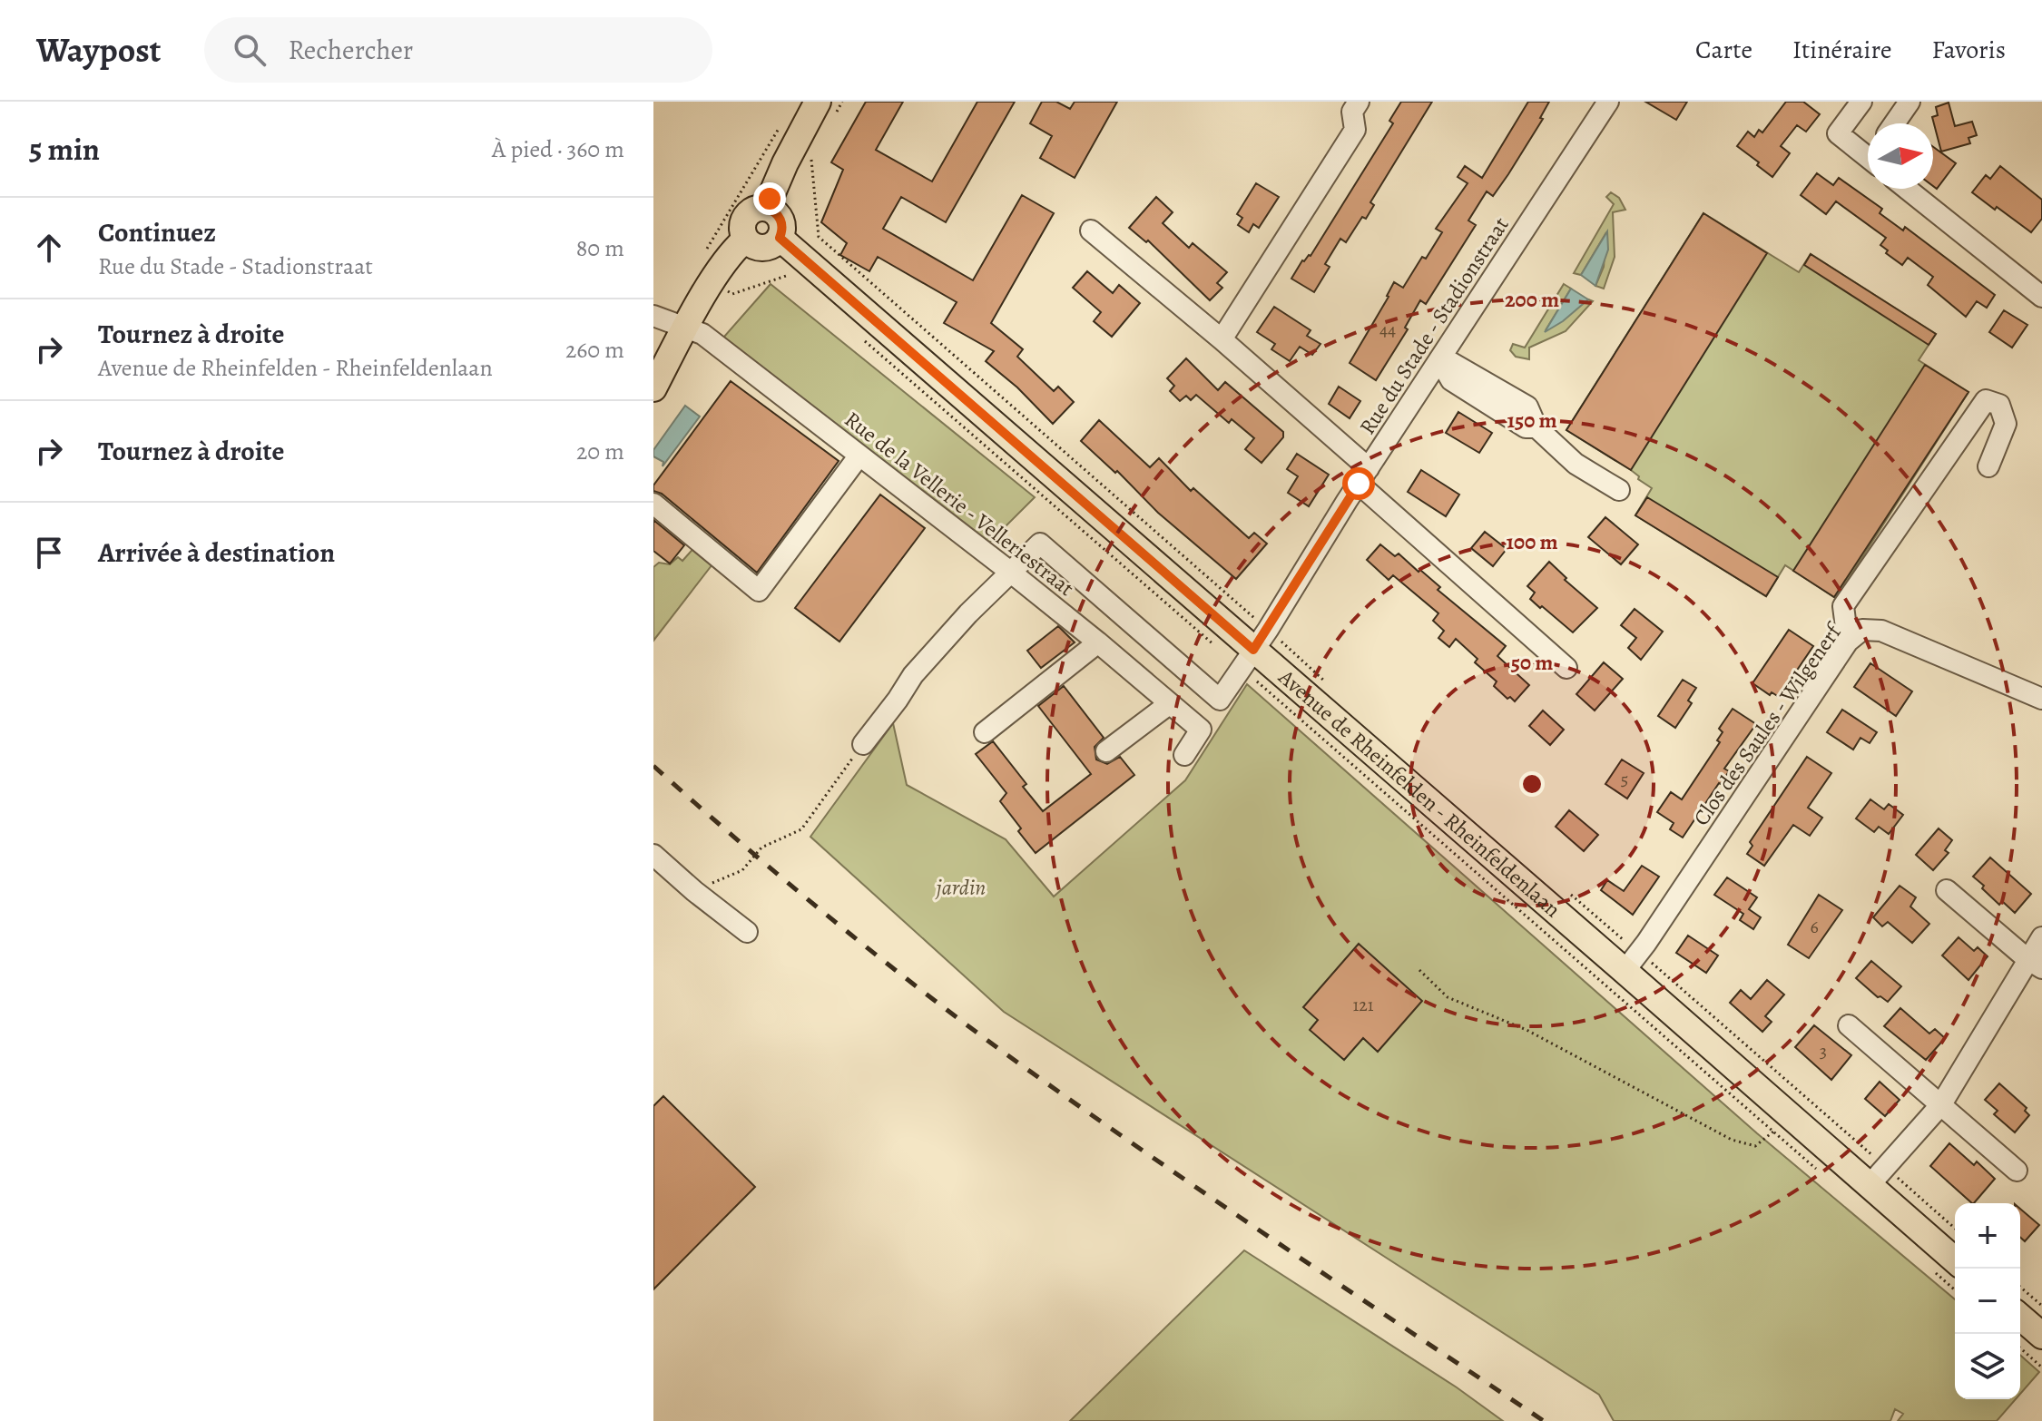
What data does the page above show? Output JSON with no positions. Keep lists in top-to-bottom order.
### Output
{
  "streets": {
    "main road": ["Avenue de Rheinfelden - Rheinfeldenlaan"],
    "street": ["Rue du Stade - Stadionstraat", "Rue de la Vellerie - Velleriestraat", "Clos des Saules - Wilgenerf"]
  },
  "crossings": [
    ["Rue du Stade - Stadionstraat", "Rue de la Vellerie - Velleriestraat"],
    ["Rue du Stade - Stadionstraat", "Avenue de Rheinfelden - Rheinfeldenlaan"],
    ["Clos des Saules - Wilgenerf", "Avenue de Rheinfelden - Rheinfeldenlaan"]
  ],
  "parks": ["jardin"],
  "house_numbers": [
    "44",
    "5",
    "6",
    "121",
    "3"
  ],
  "north": "right",
  "page": {
    "header": "Waypost",
    "search": "Rechercher",
    "nav": ["Carte", "Itinéraire", "Favoris"],
    "heading": ["5 min", "À pied · 360 m"],
    "list": [
      ["Continuez", "Rue du Stade - Stadionstraat", "80 m"],
      ["Tournez à droite", "Avenue de Rheinfelden - Rheinfeldenlaan", "260 m"],
      ["Tournez à droite", "20 m"],
      "Arrivée à destination"
    ],
    "map_buttons": ["+", "−"]
  },
  "rings": [
    "200 m",
    "150 m",
    "100 m",
    "50 m"
  ]
}
